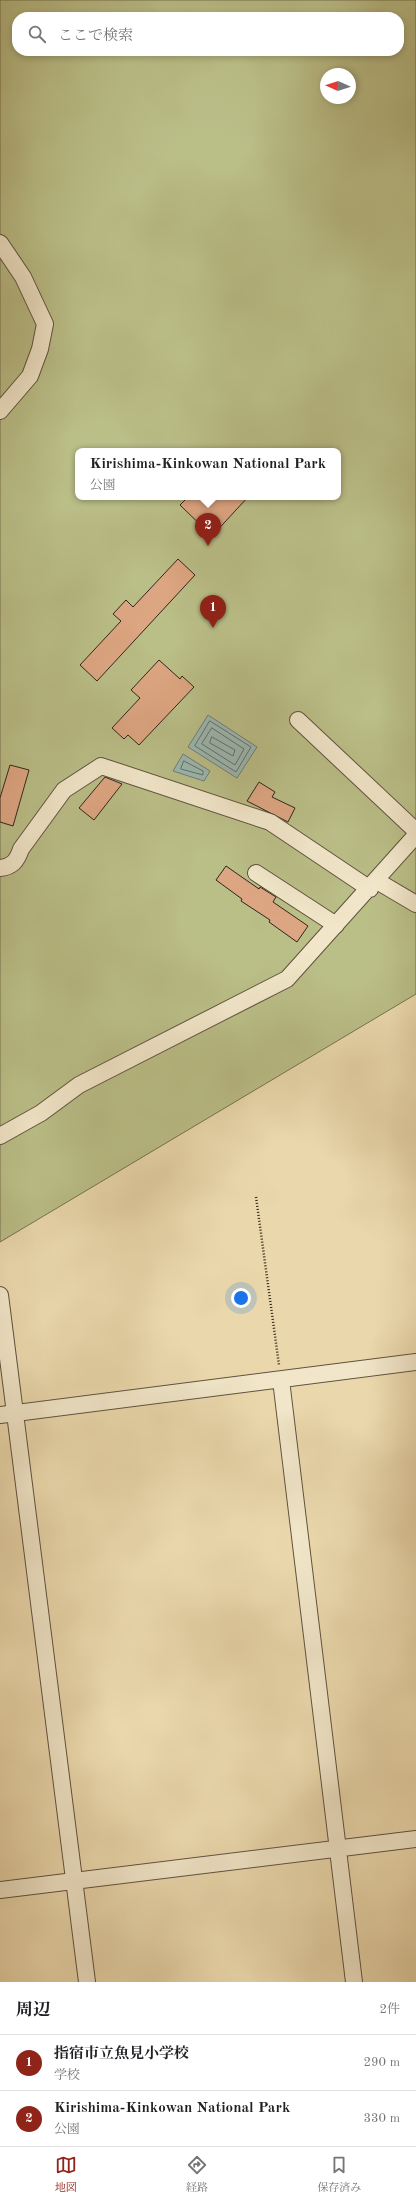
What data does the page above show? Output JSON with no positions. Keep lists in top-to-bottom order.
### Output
{
  "north": "left",
  "page": {
    "search": "ここで検索",
    "popup": ["Kirishima-Kinkowan National Park", "公園"],
    "pins": ["2", "1"],
    "heading": ["周辺", "2件"],
    "list": [
      {
        "mark": "1",
        "name": "指宿市立魚見小学校",
        "note": "学校",
        "value": "290 m"
      },
      {
        "mark": "2",
        "name": "Kirishima-Kinkowan National Park",
        "note": "公園",
        "value": "330 m"
      }
    ],
    "nav": ["地図", "経路", "保存済み"]
  }
}
